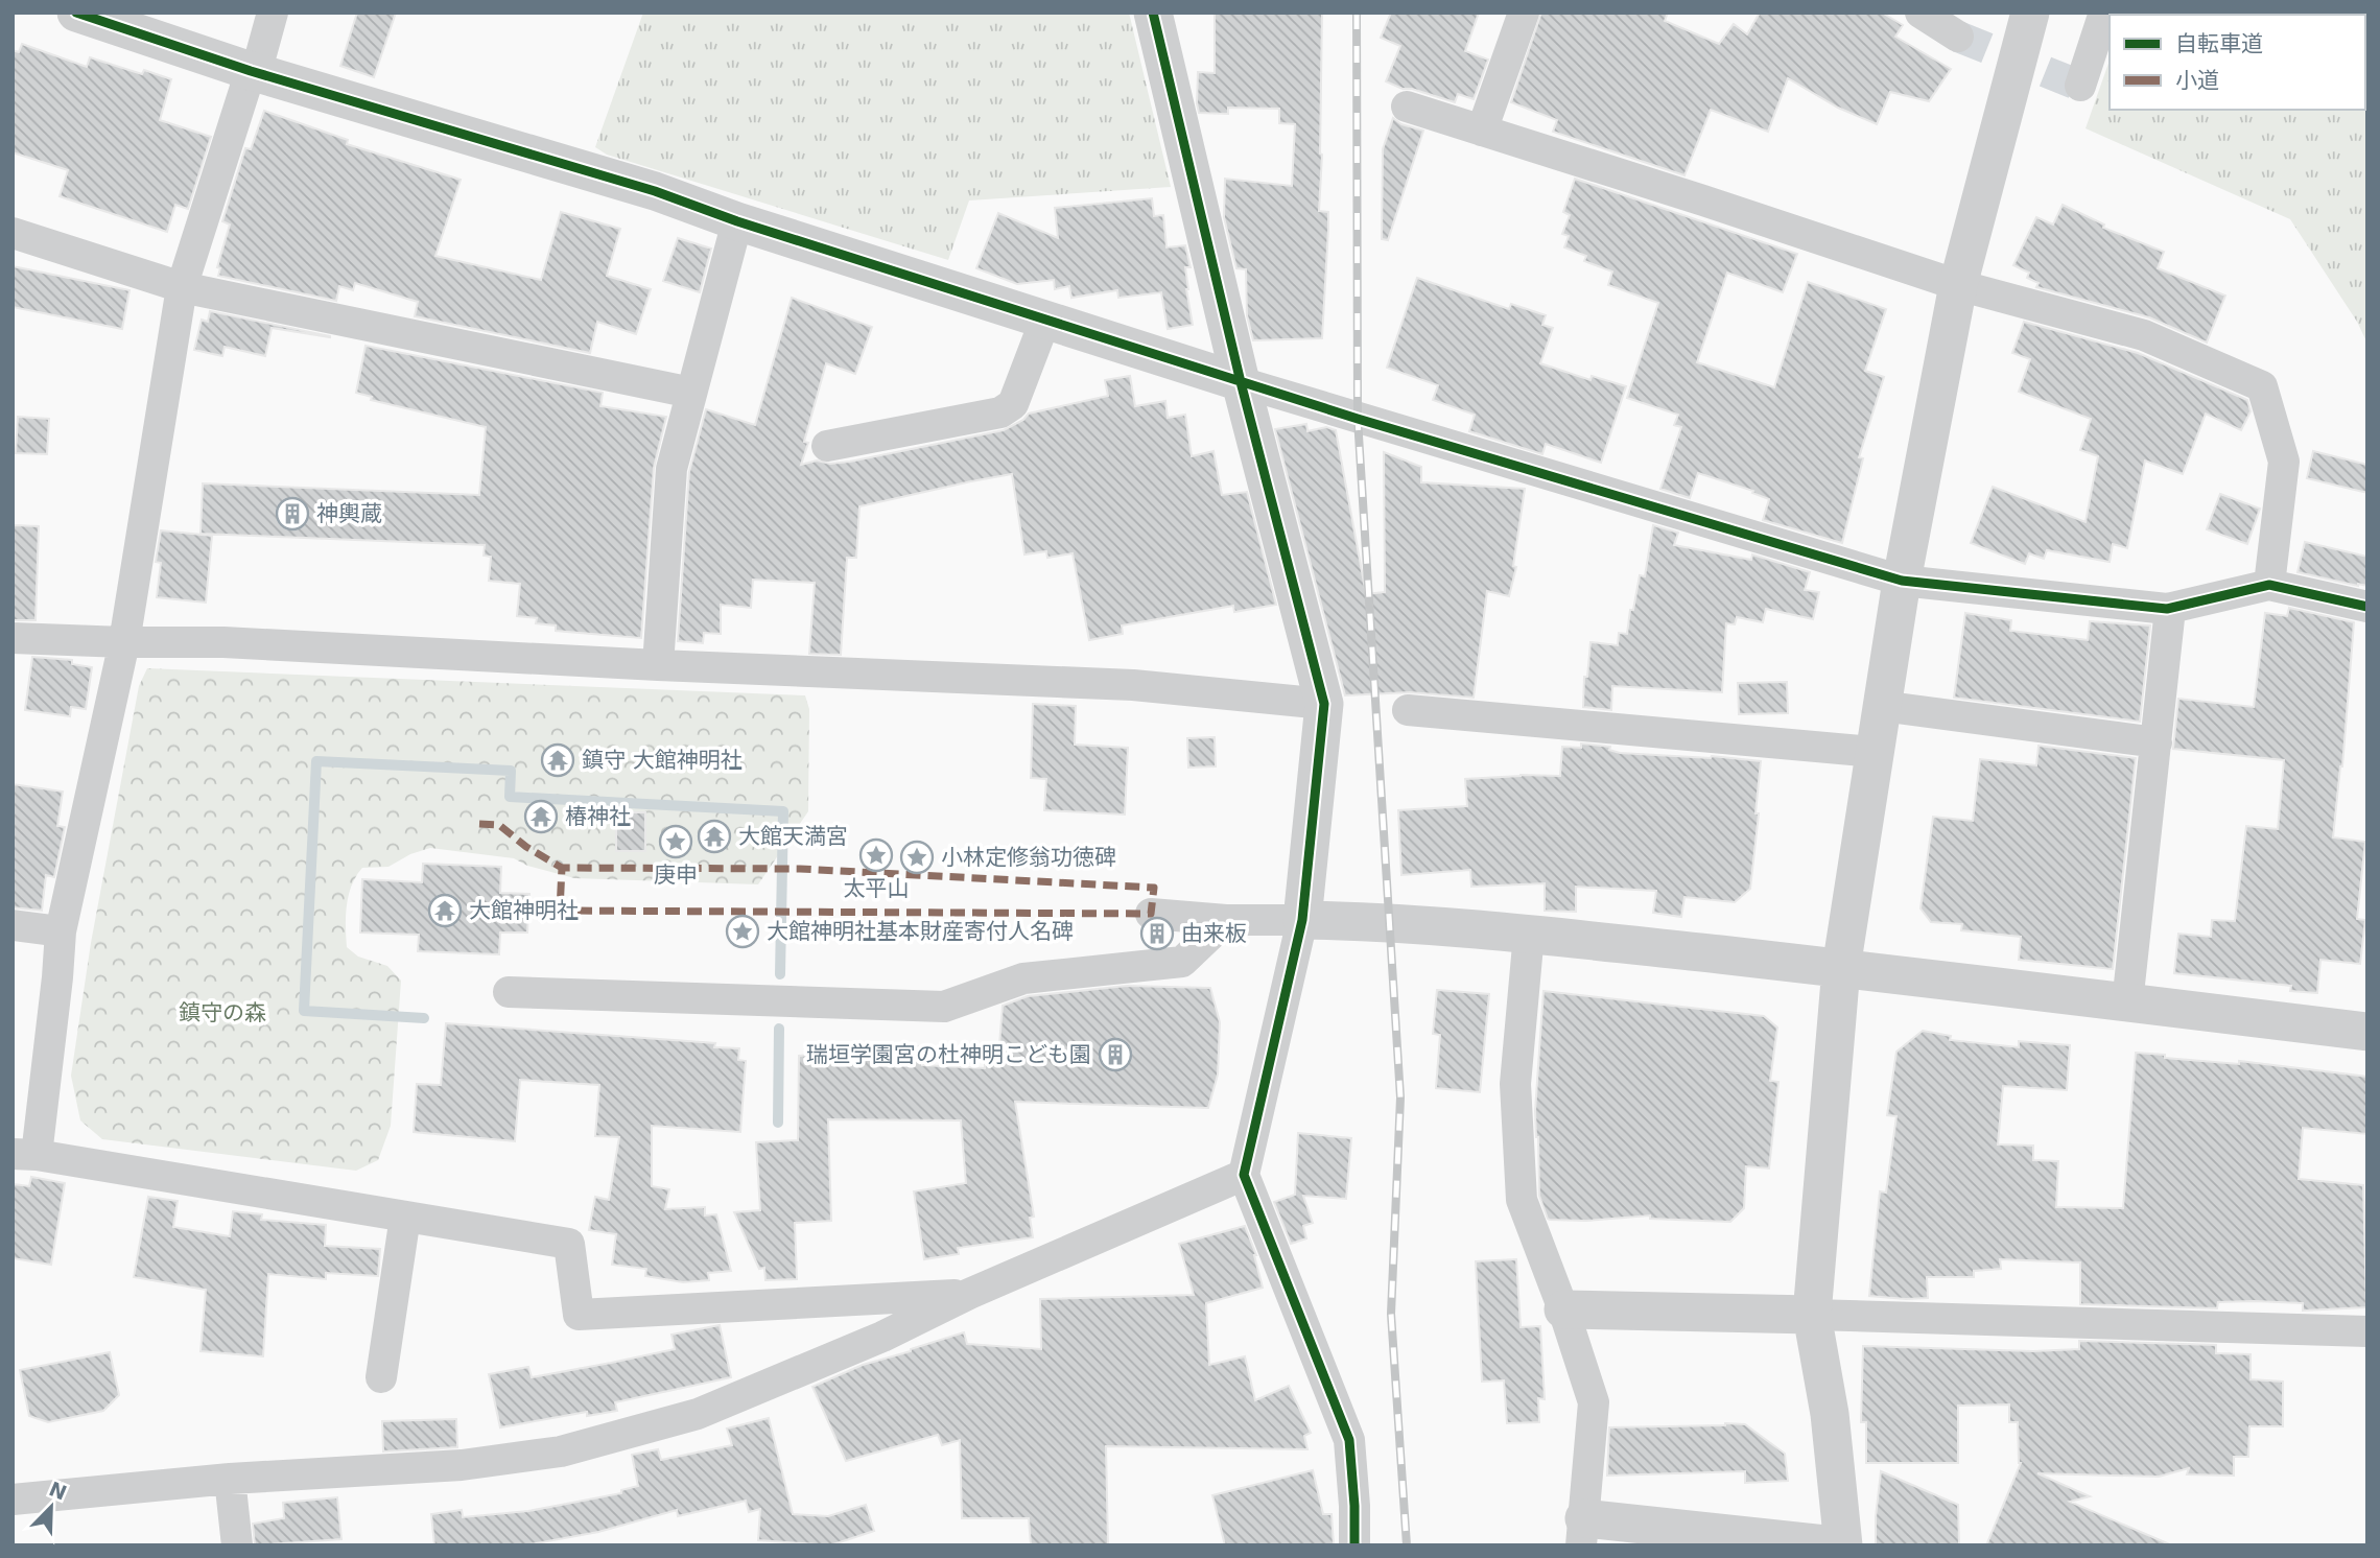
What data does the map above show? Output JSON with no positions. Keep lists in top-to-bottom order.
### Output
{
  "parks": ["鎮守の森"],
  "places": {
    "building": ["神輿蔵", "由来板", "瑞垣学園宮の杜神明こども園"],
    "temple": [
      "鎮守 大館神明社",
      "椿神社",
      "大館天満宮",
      "大館神明社"
    ],
    "place": [
      "庚申",
      "太平山",
      "小林定修翁功徳碑",
      "大館神明社基本財産寄付人名碑"
    ]
  },
  "legend": ["自転車道", "小道"],
  "north": "top right"
}
